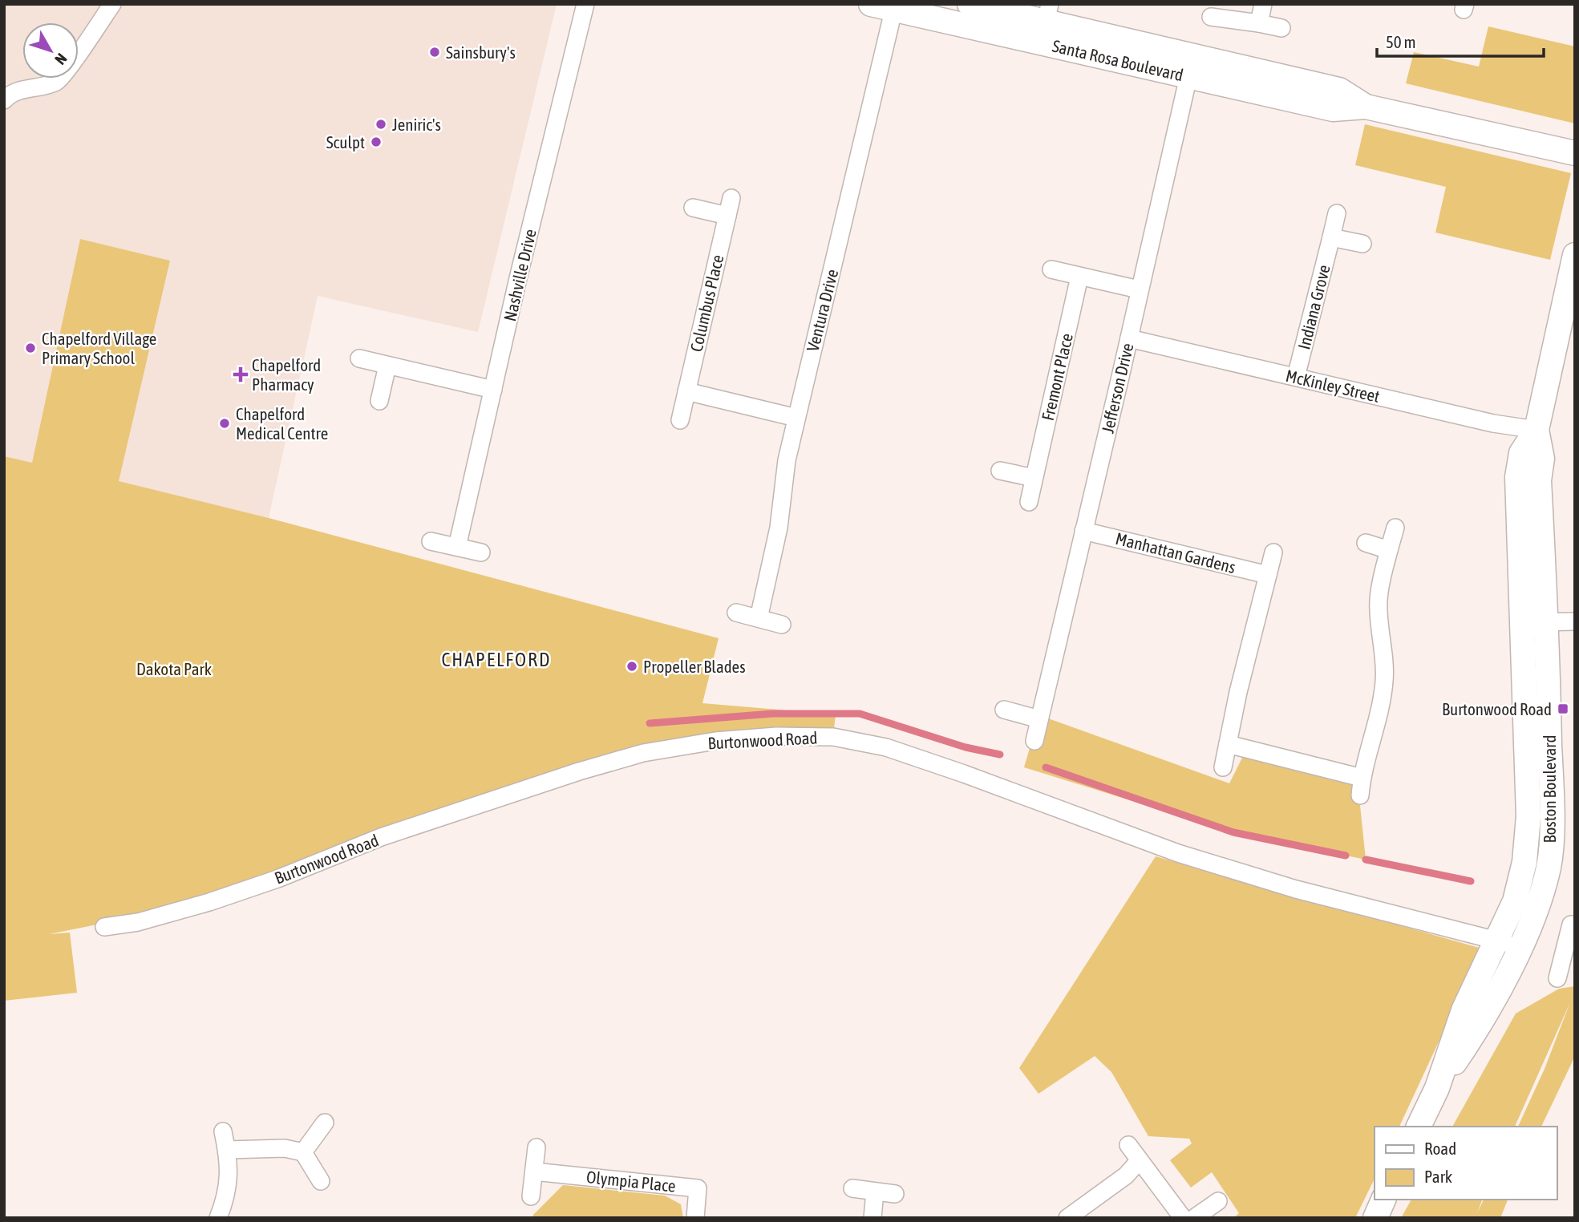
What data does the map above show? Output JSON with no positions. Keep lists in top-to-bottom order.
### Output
{
  "streets": {
    "street": [
      "Santa Rosa Boulevard",
      "Nashville Drive",
      "Columbus Place",
      "Indiana Grove",
      "Ventura Drive",
      "Fremont Place",
      "McKinley Street",
      "Jefferson Drive",
      "Manhattan Gardens",
      "Burtonwood Road",
      "Boston Boulevard",
      "Olympia Place"
    ]
  },
  "crossings": [
    ["Santa Rosa Boulevard", "Ventura Drive"],
    ["Santa Rosa Boulevard", "Jefferson Drive"],
    ["Indiana Grove", "McKinley Street"],
    ["McKinley Street", "Jefferson Drive"],
    ["McKinley Street", "Boston Boulevard"],
    ["Jefferson Drive", "Manhattan Gardens"],
    ["Burtonwood Road", "Boston Boulevard"]
  ],
  "districts": ["CHAPELFORD"],
  "parks": ["Dakota Park"],
  "places": {
    "other": [
      "Sainsbury's",
      "Jeniric's",
      "Sculpt",
      "Chapelford Village Primary School",
      "Chapelford Medical Centre",
      "Propeller Blades"
    ],
    "health": ["Chapelford Pharmacy"],
    "transit": ["Burtonwood Road"]
  },
  "legend": ["Road", "Park"],
  "scale_bar": "50 m",
  "north": "bottom right"
}
